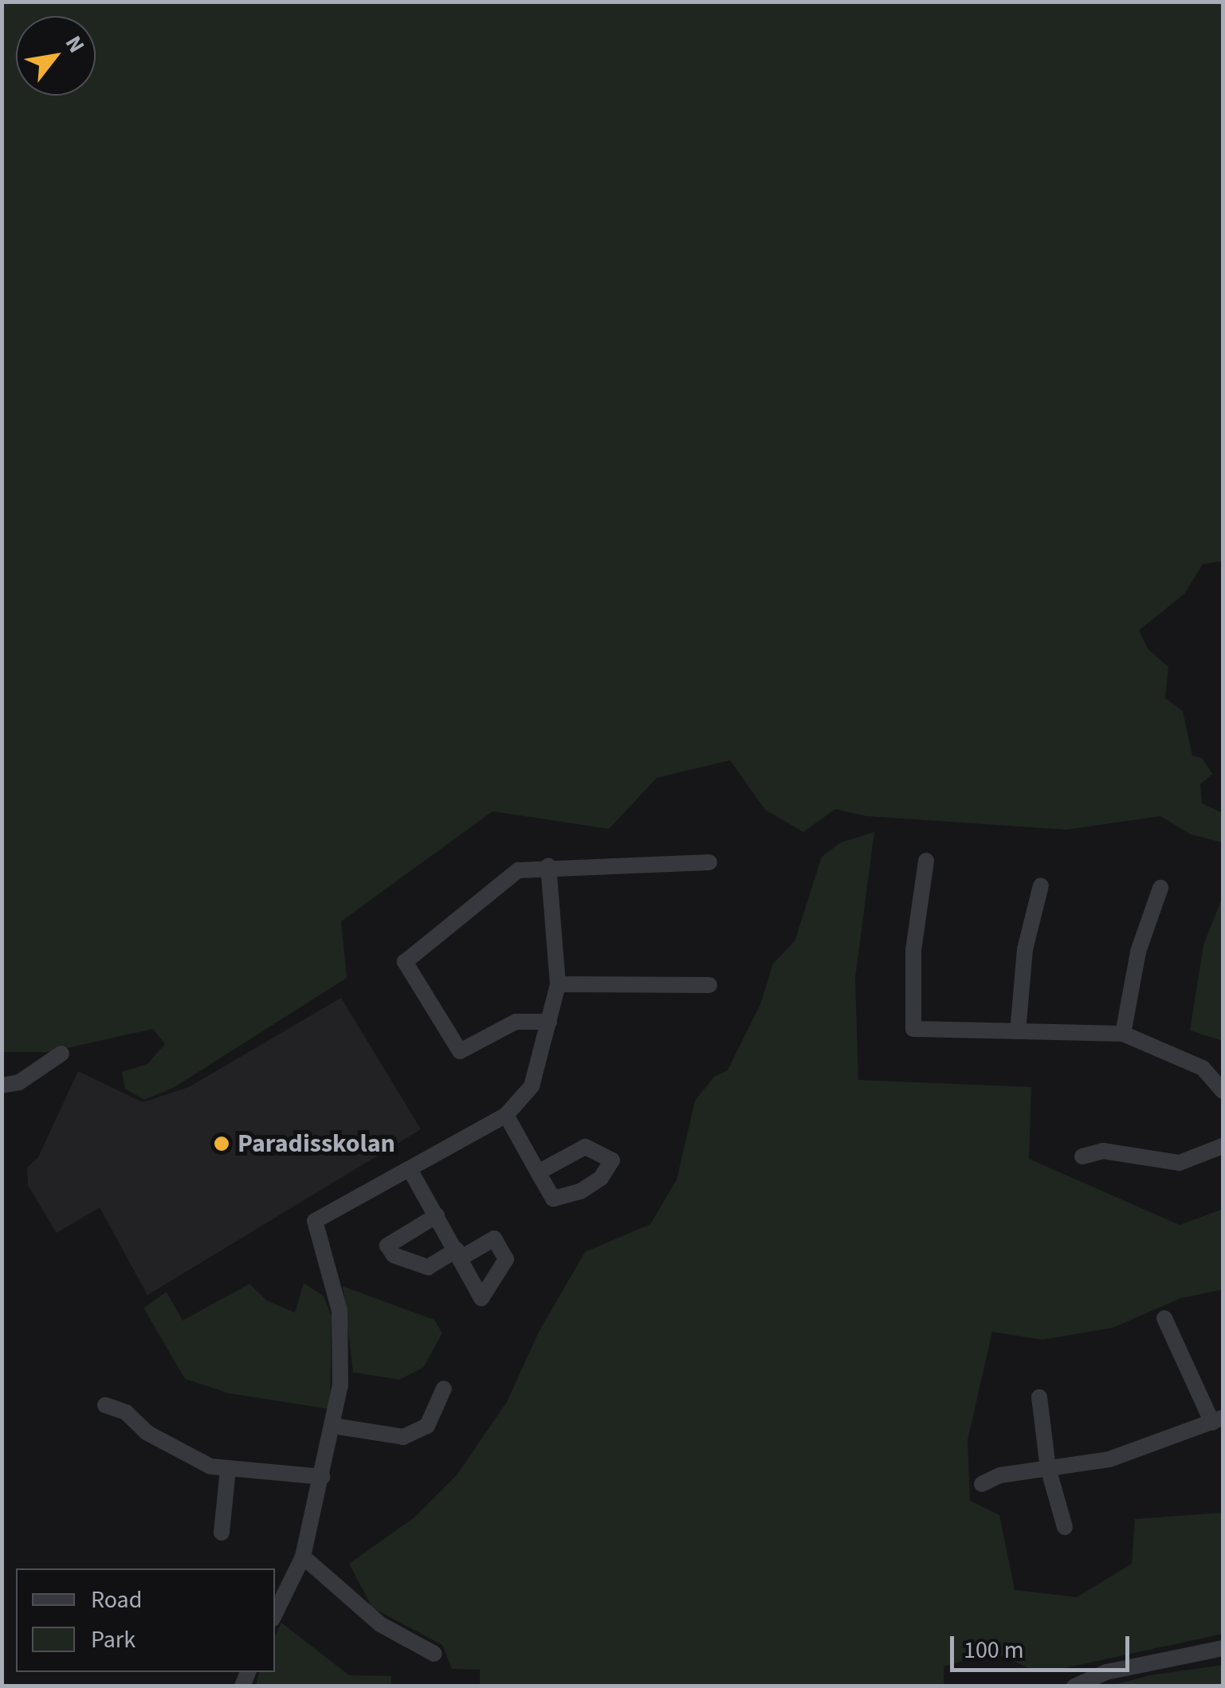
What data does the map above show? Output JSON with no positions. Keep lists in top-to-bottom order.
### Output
{
  "places": ["Paradisskolan"],
  "legend": ["Road", "Park"],
  "scale_bar": "100 m",
  "north": "top right"
}
